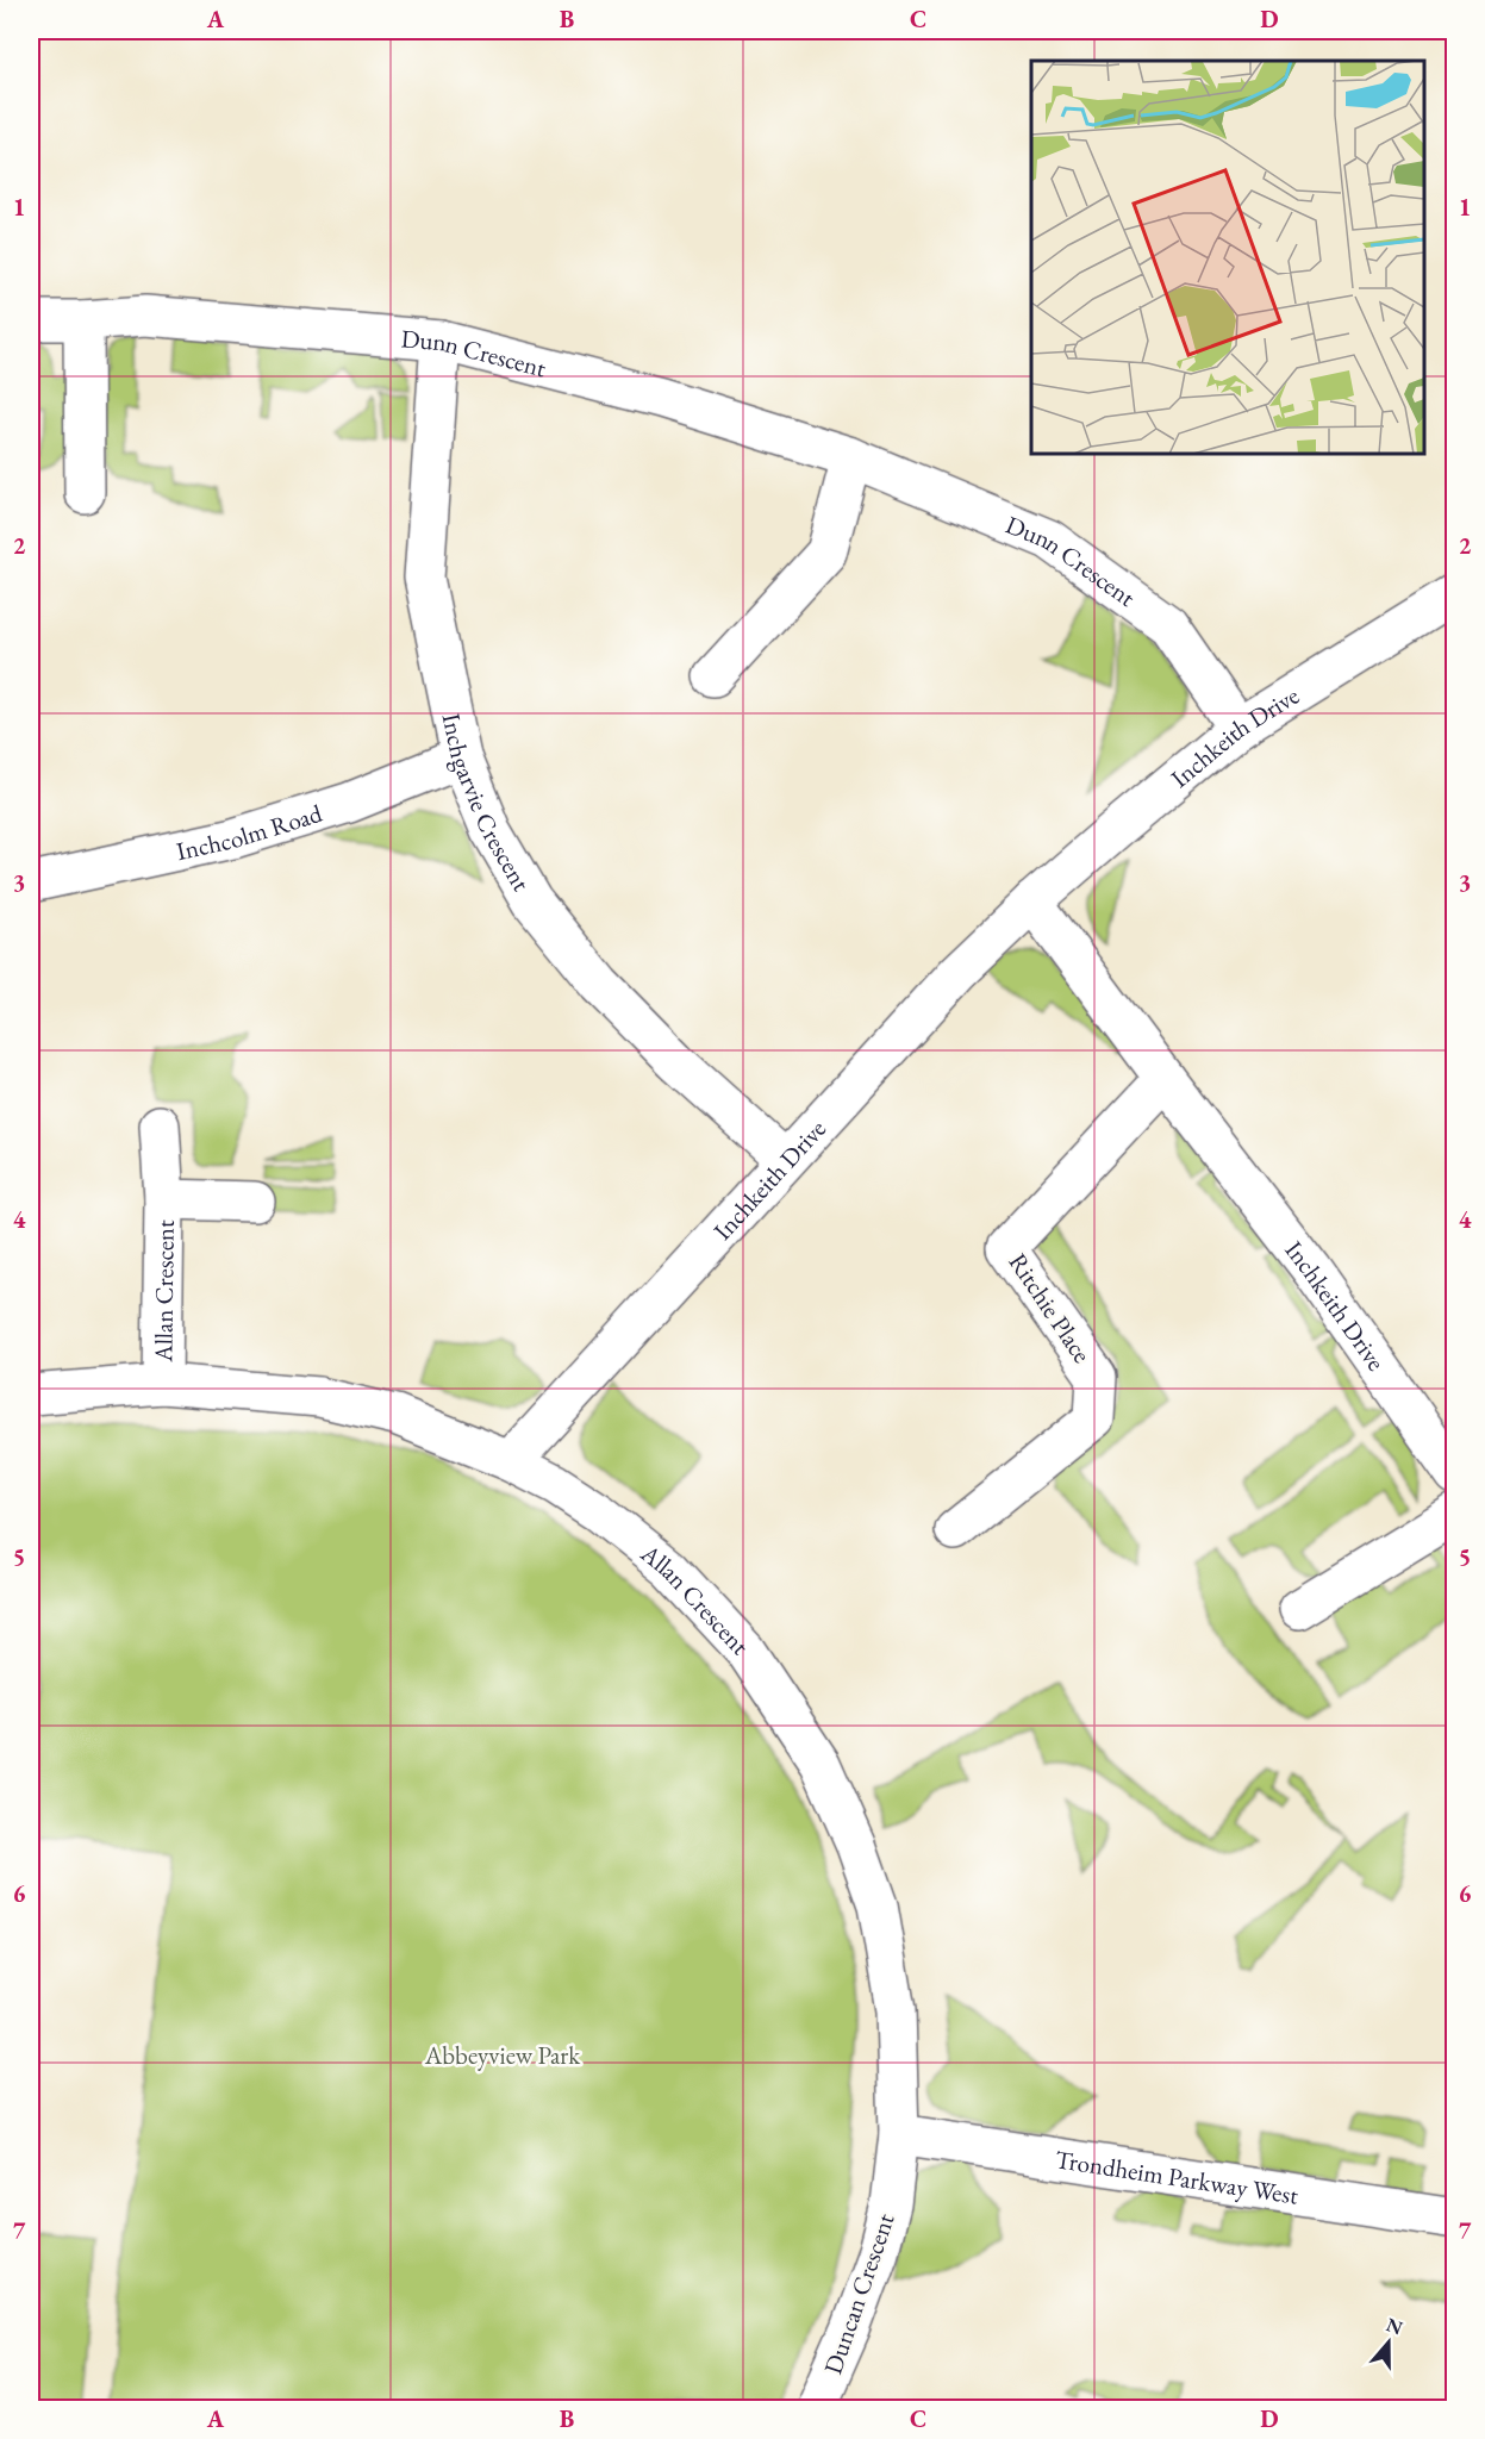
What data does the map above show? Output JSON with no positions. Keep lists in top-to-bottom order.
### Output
{
  "streets": {
    "street": [
      "Dunn Crescent",
      "Inchkeith Drive",
      "Inchgarvie Crescent",
      "Inchcolm Road",
      "Allan Crescent",
      "Ritchie Place",
      "Trondheim Parkway West",
      "Duncan Crescent"
    ]
  },
  "crossings": [
    ["Dunn Crescent", "Inchkeith Drive"],
    ["Dunn Crescent", "Inchgarvie Crescent"],
    ["Inchkeith Drive", "Inchgarvie Crescent"],
    ["Inchkeith Drive", "Allan Crescent"],
    ["Inchkeith Drive", "Ritchie Place"],
    ["Inchgarvie Crescent", "Inchcolm Road"],
    ["Allan Crescent", "Trondheim Parkway West"],
    ["Allan Crescent", "Duncan Crescent"],
    ["Trondheim Parkway West", "Duncan Crescent"]
  ],
  "parks": ["Abbeyview Park"],
  "north": "top",
  "grid": {
    "columns": [
      "A",
      "B",
      "C",
      "D"
    ],
    "rows": [
      "1",
      "2",
      "3",
      "4",
      "5",
      "6",
      "7"
    ]
  }
}
